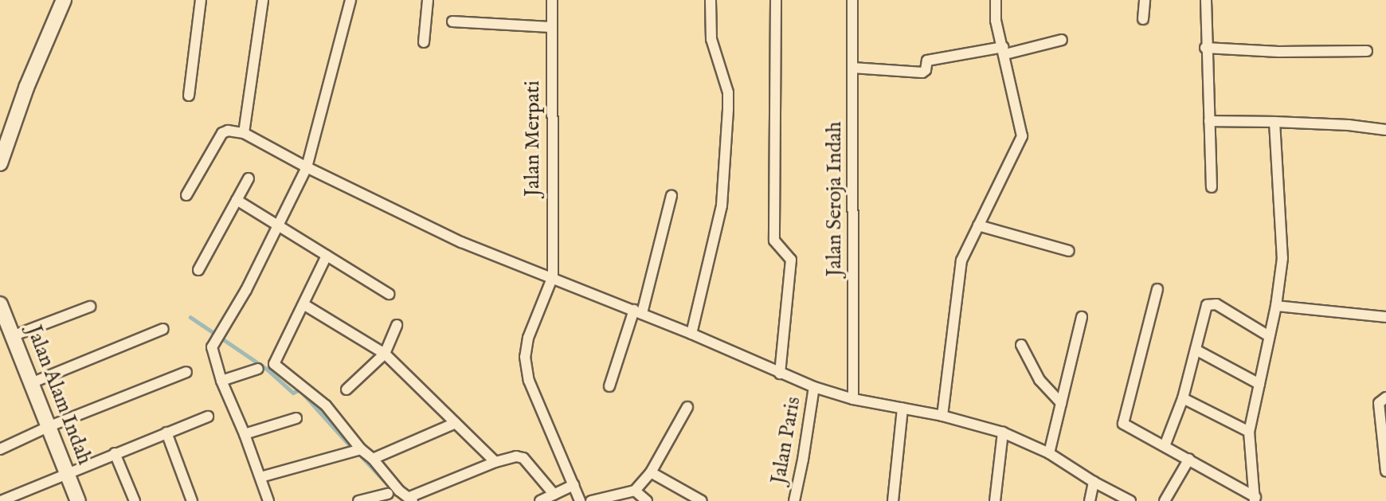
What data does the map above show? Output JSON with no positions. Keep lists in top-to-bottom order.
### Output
{
  "streets": {
    "street": [
      "Jalan Merpati",
      "Jalan Seroja Indah",
      "Jalan Alam Indah",
      "Jalan Paris"
    ]
  }
}
